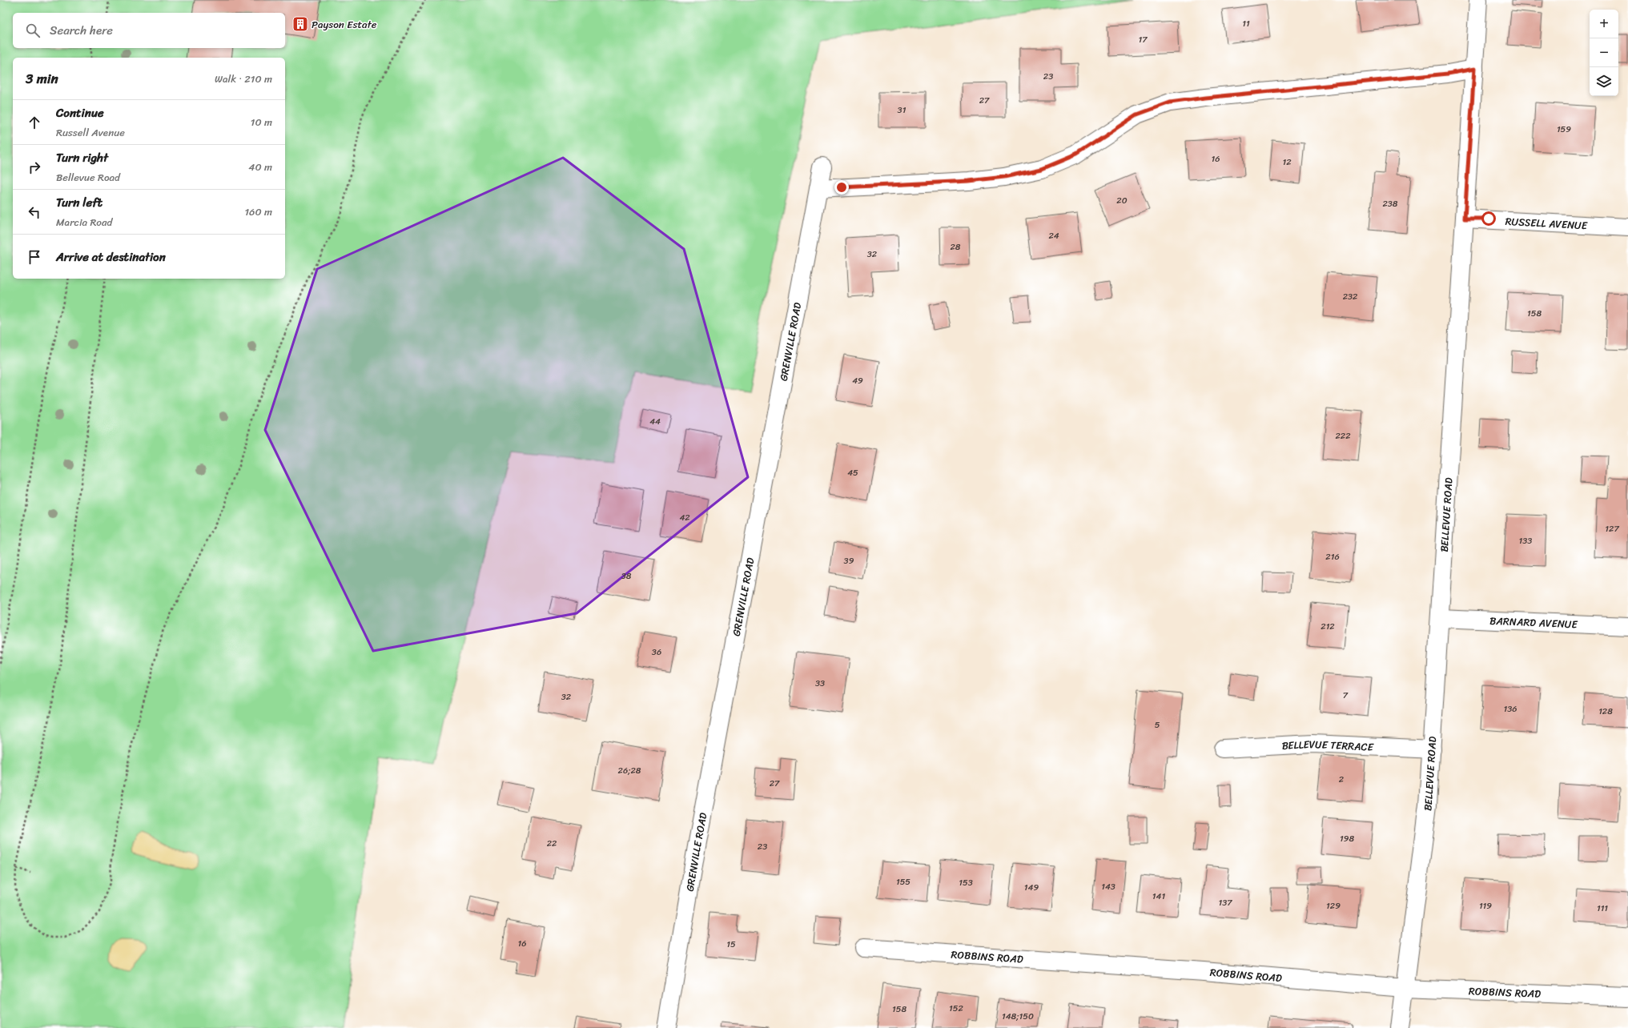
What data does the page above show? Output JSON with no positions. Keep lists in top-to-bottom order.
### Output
{
  "streets": {
    "street": [
      "RUSSELL AVENUE",
      "GRENVILLE ROAD",
      "BELLEVUE ROAD",
      "BARNARD AVENUE",
      "BELLEVUE TERRACE",
      "ROBBINS ROAD"
    ]
  },
  "crossings": [
    ["RUSSELL AVENUE", "BELLEVUE ROAD"],
    ["BELLEVUE ROAD", "BARNARD AVENUE"],
    ["BELLEVUE ROAD", "BELLEVUE TERRACE"],
    ["BELLEVUE ROAD", "ROBBINS ROAD"]
  ],
  "places": {
    "building": ["Payson Estate"]
  },
  "house_numbers": [
    "11",
    "17",
    "23",
    "27",
    "31",
    "159",
    "16",
    "12",
    "20",
    "238",
    "24",
    "28",
    "32",
    "232",
    "158",
    "49",
    "44",
    "222",
    "45",
    "42",
    "127",
    "133",
    "216",
    "39",
    "38",
    "212",
    "36",
    "33",
    "7",
    "32",
    "136",
    "128",
    "5",
    "26;28",
    "2",
    "27",
    "198",
    "22",
    "23",
    "155",
    "153",
    "143",
    "149",
    "141",
    "137",
    "129",
    "119",
    "111",
    "16",
    "15",
    "152",
    "158",
    "148;150"
  ],
  "page": {
    "map_buttons": ["+", "−"],
    "search": "Search here",
    "heading": ["3 min", "Walk · 210 m"],
    "list": [
      ["Continue", "Russell Avenue", "10 m"],
      ["Turn right", "Bellevue Road", "40 m"],
      ["Turn left", "Marcia Road", "160 m"],
      "Arrive at destination"
    ]
  }
}
